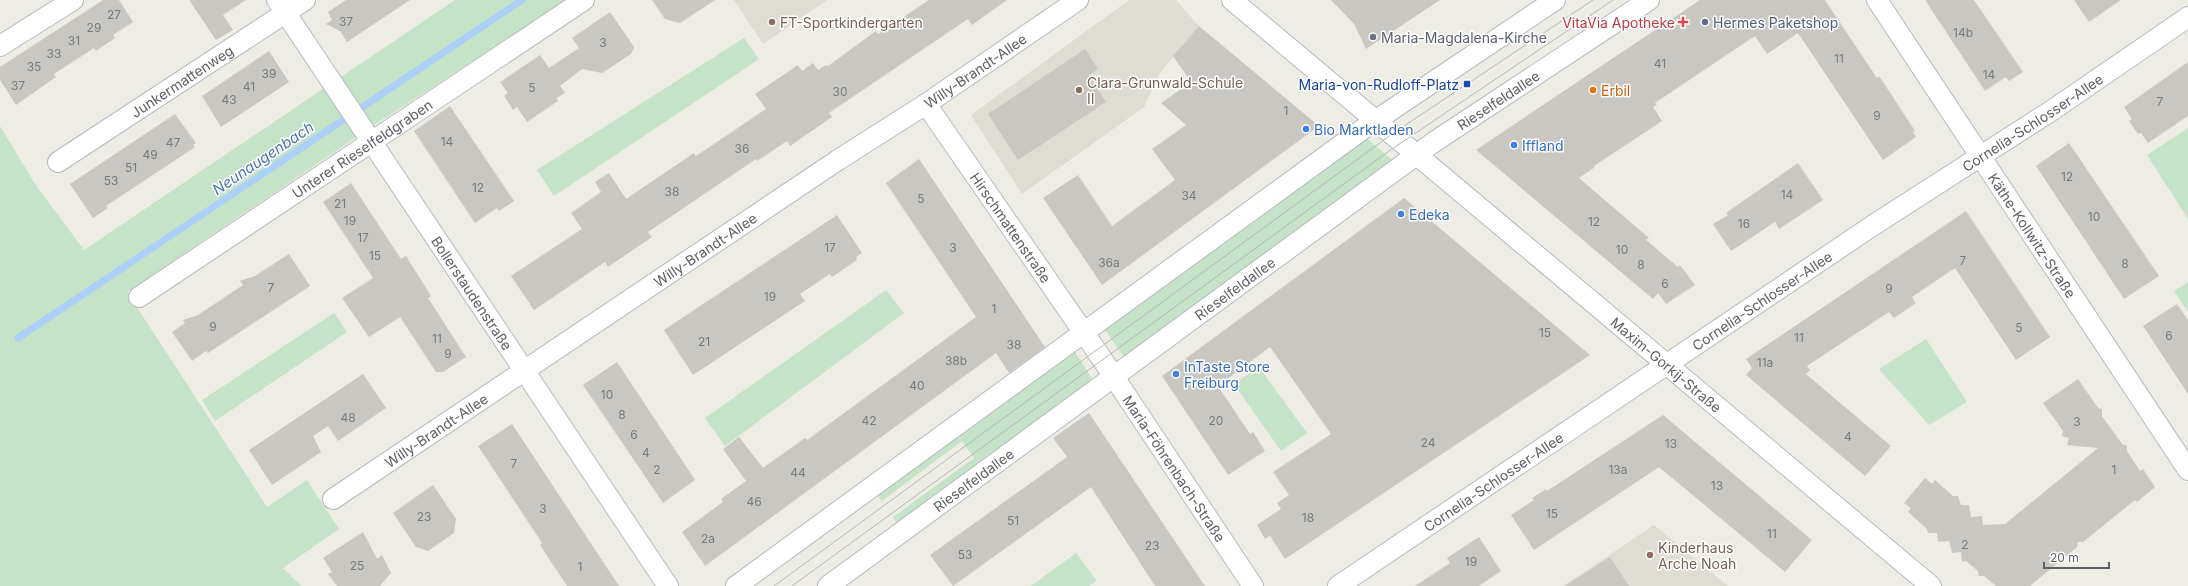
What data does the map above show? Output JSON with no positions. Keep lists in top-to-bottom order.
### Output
{
  "streets": {
    "street": [
      "Willy-Brandt-Allee",
      "Junkermattenweg",
      "Rieselfeldallee",
      "Cornelia-Schlosser-Allee",
      "Unterer Rieselfeldgraben",
      "Hirschmattenstraße",
      "Käthe-Kollwitz-Straße",
      "Bollerstaudenstraße",
      "Maxim-Gorkij-Straße",
      "Maria-Föhrenbach-Straße"
    ]
  },
  "crossings": [
    ["Willy-Brandt-Allee", "Hirschmattenstraße"],
    ["Willy-Brandt-Allee", "Bollerstaudenstraße"],
    ["Junkermattenweg", "Bollerstaudenstraße"],
    ["Rieselfeldallee", "Maxim-Gorkij-Straße"],
    ["Rieselfeldallee", "Maria-Föhrenbach-Straße"],
    ["Cornelia-Schlosser-Allee", "Käthe-Kollwitz-Straße"],
    ["Cornelia-Schlosser-Allee", "Maxim-Gorkij-Straße"],
    ["Unterer Rieselfeldgraben", "Bollerstaudenstraße"],
    ["Hirschmattenstraße", "Maria-Föhrenbach-Straße"]
  ],
  "water": ["Neunaugenbach"],
  "places": {
    "other": [
      "FT-Sportkindergarten",
      "Hermes Paketshop",
      "Maria-Magdalena-Kirche",
      "Clara-Grunwald-Schule II",
      "Erbil",
      "Bio Marktladen",
      "Iffland",
      "Edeka",
      "InTaste Store Freiburg",
      "Kinderhaus Arche Noah"
    ],
    "health": ["VitaVia Apotheke"],
    "transit": ["Maria-von-Rudloff-Platz"]
  },
  "house_numbers": [
    "27",
    "37",
    "29",
    "14b",
    "31",
    "3",
    "33",
    "11",
    "41",
    "35",
    "39",
    "14",
    "37",
    "41",
    "5",
    "30",
    "43",
    "7",
    "1",
    "9",
    "14",
    "47",
    "36",
    "49",
    "51",
    "12",
    "53",
    "12",
    "38",
    "14",
    "34",
    "5",
    "21",
    "10",
    "19",
    "12",
    "16",
    "17",
    "17",
    "3",
    "10",
    "15",
    "7",
    "36a",
    "8",
    "8",
    "6",
    "7",
    "9",
    "19",
    "1",
    "9",
    "5",
    "15",
    "6",
    "11",
    "11",
    "21",
    "38",
    "9",
    "38b",
    "11a",
    "40",
    "10",
    "8",
    "48",
    "42",
    "20",
    "3",
    "6",
    "4",
    "24",
    "13",
    "4",
    "7",
    "2",
    "13a",
    "1",
    "44",
    "13",
    "46",
    "3",
    "15",
    "23",
    "18",
    "51",
    "11",
    "2a",
    "2",
    "23",
    "53",
    "19",
    "25",
    "1"
  ],
  "scale_bar": "20 m"
}
